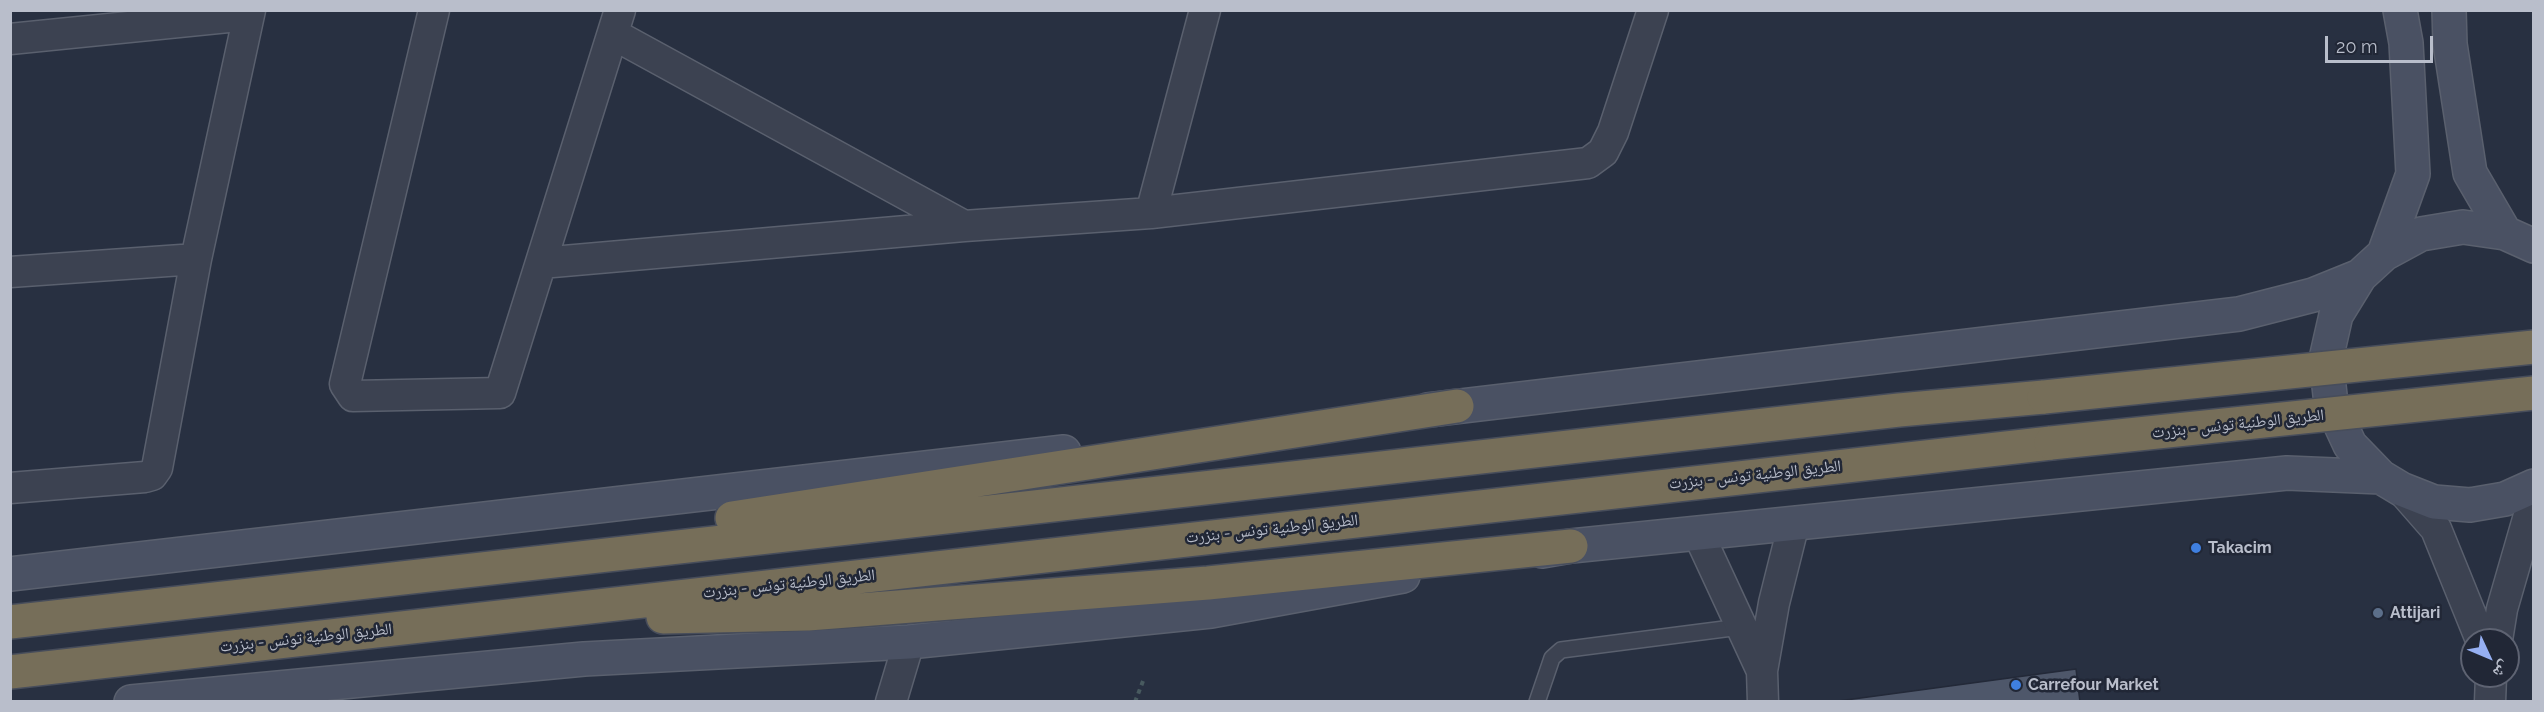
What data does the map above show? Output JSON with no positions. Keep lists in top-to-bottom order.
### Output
{
  "streets": {
    "highway": ["الطريق الوطنية تونس - بنزرت"]
  },
  "places": ["Takacim", "Attijari", "Carrefour Market"],
  "scale_bar": "20 m",
  "north": "bottom right"
}
